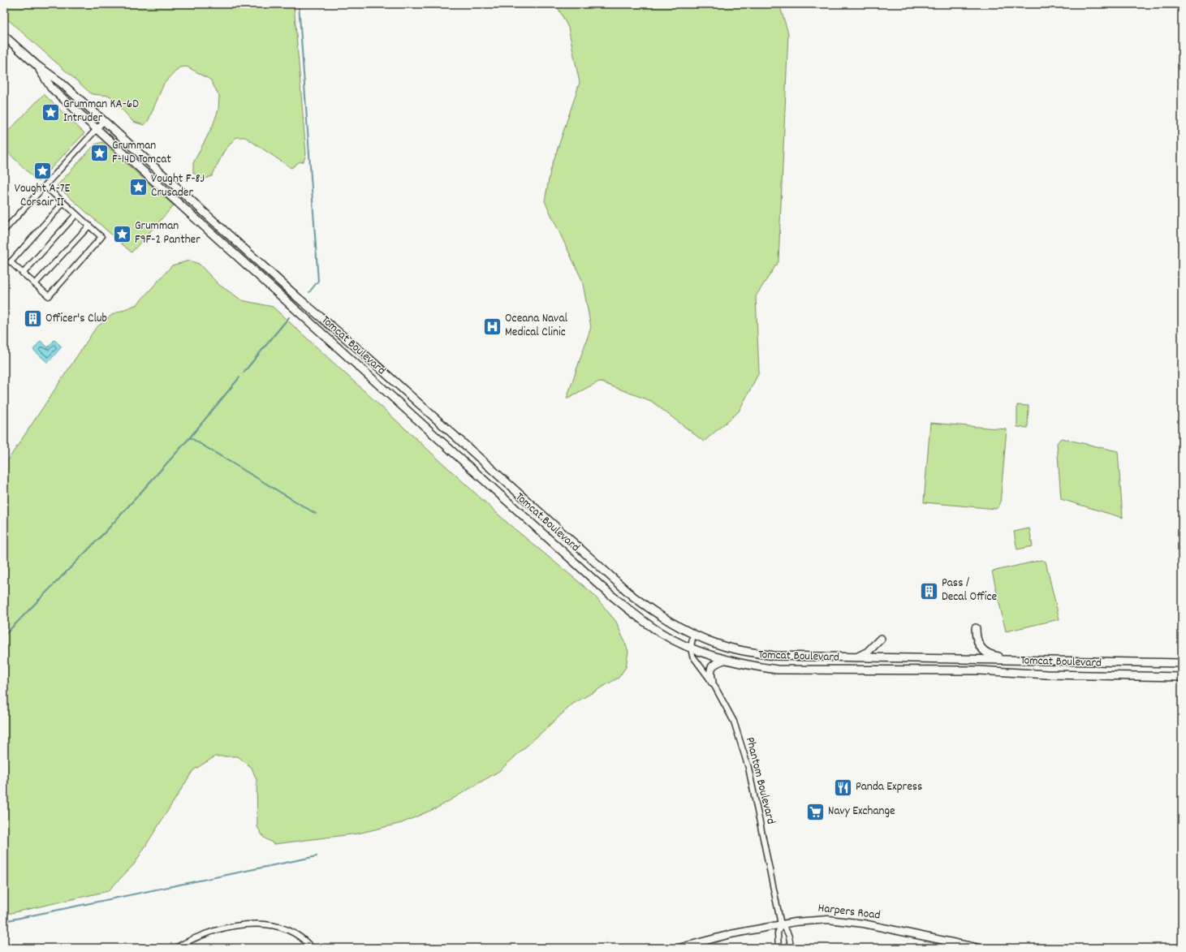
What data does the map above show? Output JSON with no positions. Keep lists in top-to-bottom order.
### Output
{
  "streets": {
    "main road": ["Tomcat Boulevard"],
    "street": ["Phantom Boulevard", "Harpers Road"]
  },
  "crossings": [
    ["Tomcat Boulevard", "Phantom Boulevard"],
    ["Phantom Boulevard", "Harpers Road"]
  ],
  "places": {
    "place": [
      "Grumman KA-6D Intruder",
      "Grumman F-14D Tomcat",
      "Vought A-7E Corsair II",
      "Vought F-8J Crusader",
      "Grumman F9F-2 Panther"
    ],
    "building": ["Officer's Club", "Pass / Decal Office"],
    "hospital": ["Oceana Naval Medical Clinic"],
    "restaurant": ["Panda Express"],
    "supermarket": ["Navy Exchange"]
  }
}
